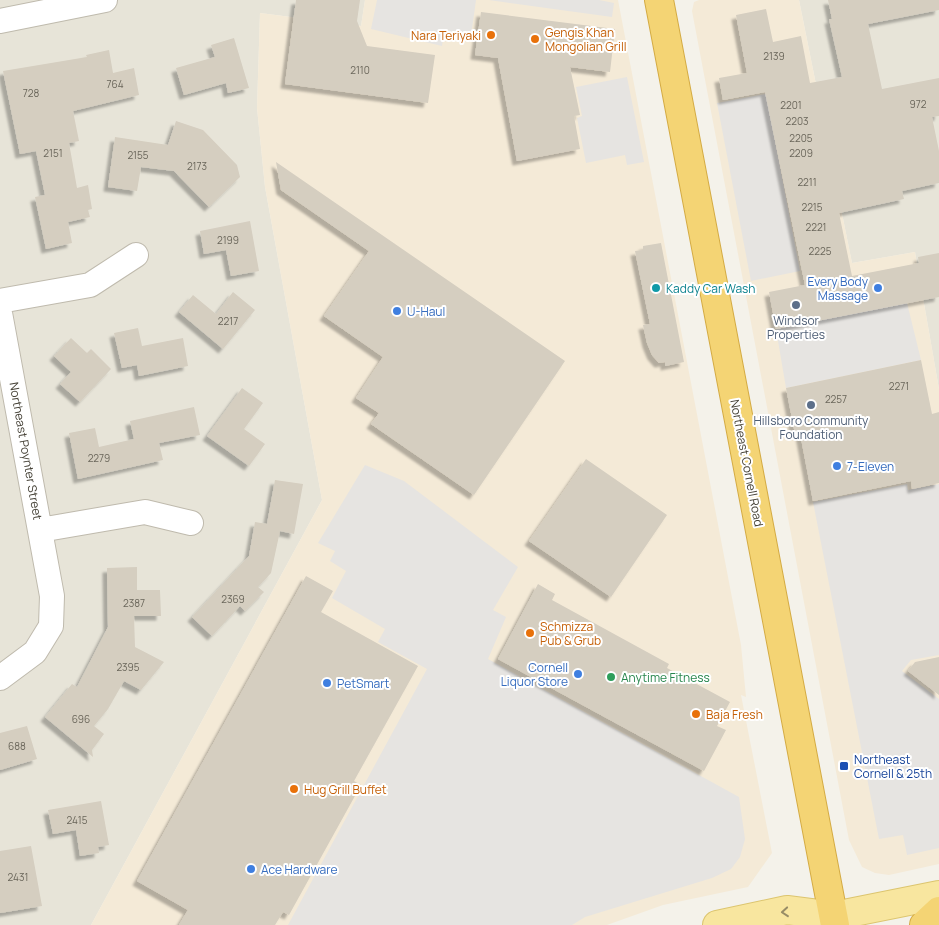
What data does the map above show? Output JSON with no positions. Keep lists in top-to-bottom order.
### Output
{
  "streets": {
    "highway": ["Northeast Cornell Road"],
    "street": ["Northeast Poynter Street"]
  },
  "places": {
    "other": [
      "Nara Teriyaki",
      "Gengis Khan Mongolian Grill",
      "Kaddy Car Wash",
      "Every Body Massage",
      "Windsor Properties",
      "U-Haul",
      "Hillsboro Community Foundation",
      "7-Eleven",
      "Schmizza Pub & Grub",
      "Cornell Liquor Store",
      "Anytime Fitness",
      "PetSmart",
      "Baja Fresh",
      "Hug Grill Buffet",
      "Ace Hardware"
    ],
    "transit": ["Northeast Cornell & 25th"]
  },
  "house_numbers": [
    "2139",
    "2110",
    "764",
    "728",
    "972",
    "2201",
    "2203",
    "2205",
    "2151",
    "2209",
    "2155",
    "2173",
    "2211",
    "2215",
    "2221",
    "2199",
    "2225",
    "2217",
    "2271",
    "2257",
    "2279",
    "2369",
    "2387",
    "2395",
    "696",
    "688",
    "2415",
    "2431"
  ]
}
